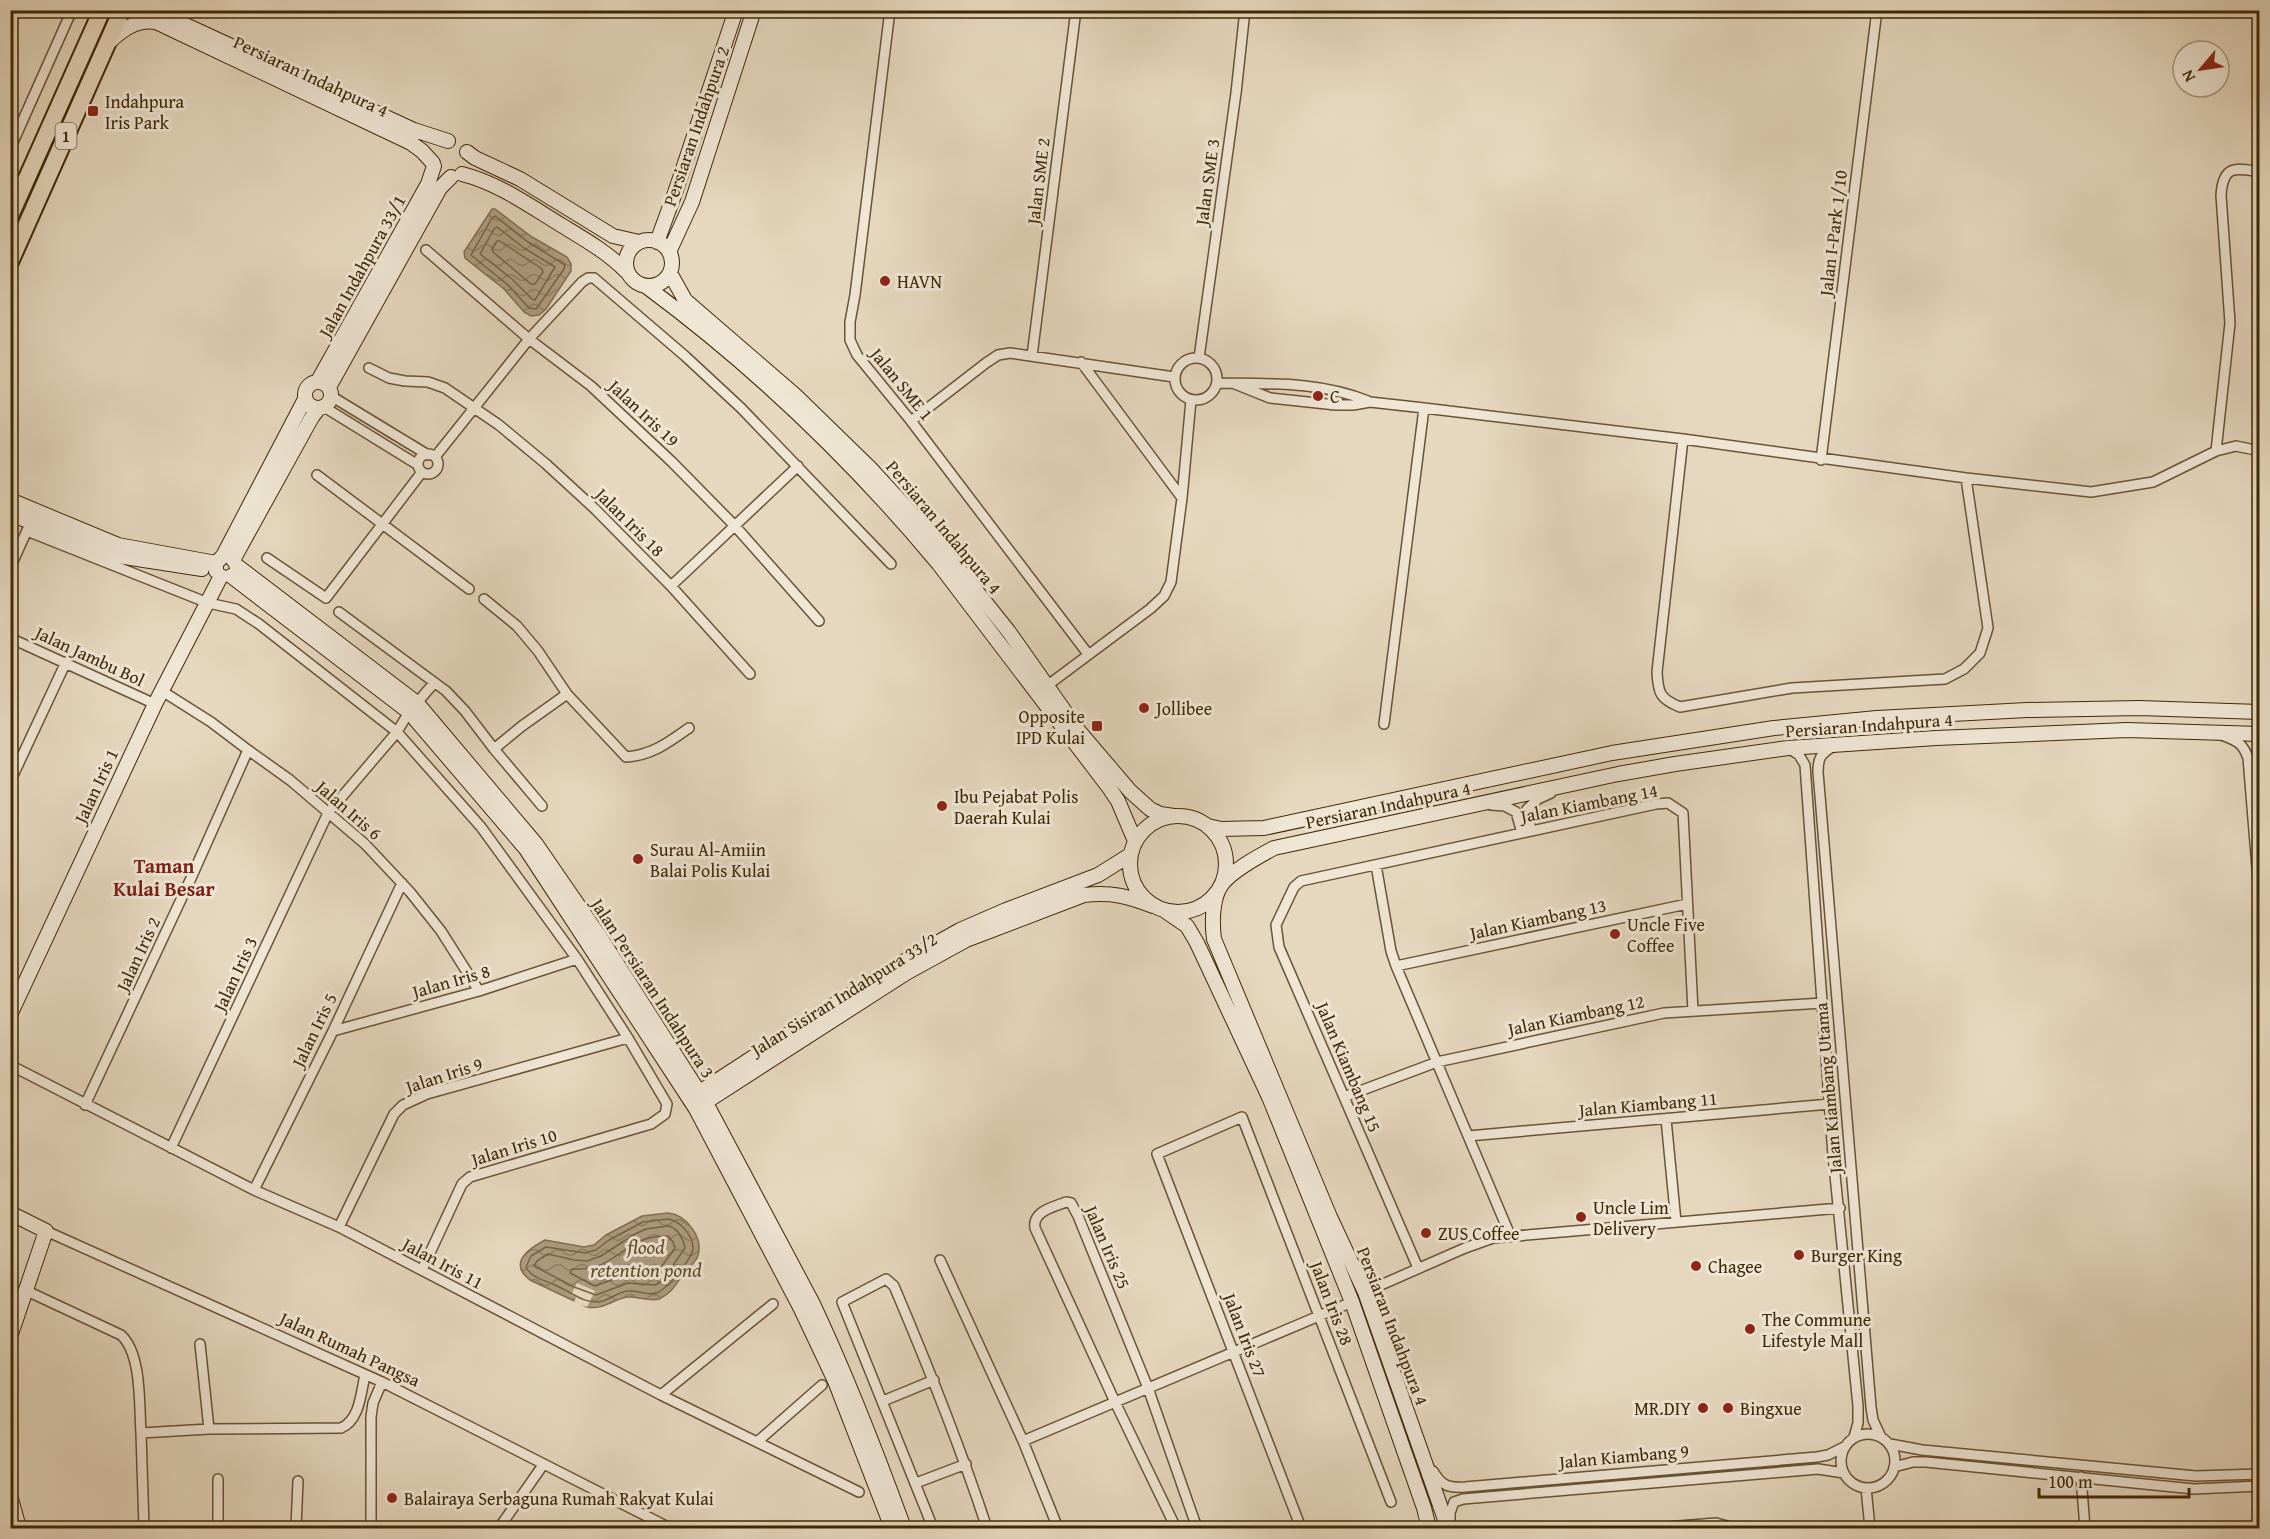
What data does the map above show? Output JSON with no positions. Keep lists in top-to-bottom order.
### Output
{
  "streets": {
    "highway": ["1"],
    "street": [
      "Persiaran Indahpura 4",
      "Persiaran Indahpura 2",
      "Jalan SME 2",
      "Jalan SME 3",
      "Jalan I-Park 1/10",
      "Jalan Indahpura 33/1",
      "Jalan SME 1",
      "Jalan Iris 19",
      "Jalan Iris 18",
      "Jalan Jambu Bol",
      "Jalan Iris 1",
      "Jalan Kiambang 14",
      "Jalan Iris 6",
      "Jalan Kiambang 13",
      "Jalan Iris 2",
      "Jalan Iris 3",
      "Jalan Iris 8",
      "Jalan Persiaran Indahpura 3",
      "Jalan Sisiran Indahpura 33/2",
      "Jalan Kiambang 12",
      "Jalan Iris 5",
      "Jalan Kiambang 15",
      "Jalan Iris 9",
      "Jalan Kiambang Utama",
      "Jalan Kiambang 11",
      "Jalan Iris 10",
      "Jalan Iris 25",
      "Jalan Iris 11",
      "Jalan Iris 28",
      "Jalan Iris 27",
      "Jalan Rumah Pangsa",
      "Jalan Kiambang 9"
    ]
  },
  "crossings": [
    ["Persiaran Indahpura 4", "Persiaran Indahpura 2"],
    ["Persiaran Indahpura 4", "1"],
    ["Persiaran Indahpura 4", "Jalan Indahpura 33/1"],
    ["Persiaran Indahpura 4", "Jalan Sisiran Indahpura 33/2"],
    ["Persiaran Indahpura 4", "Jalan Kiambang Utama"],
    ["Persiaran Indahpura 4", "Jalan Kiambang 9"],
    ["Jalan Indahpura 33/1", "Jalan Iris 1"],
    ["Jalan Indahpura 33/1", "Jalan Persiaran Indahpura 3"],
    ["Jalan Jambu Bol", "Jalan Iris 1"],
    ["Jalan Iris 1", "Jalan Iris 6"],
    ["Jalan Iris 1", "Jalan Persiaran Indahpura 3"],
    ["Jalan Kiambang 14", "Jalan Kiambang 13"],
    ["Jalan Kiambang 14", "Jalan Kiambang 12"],
    ["Jalan Kiambang 14", "Jalan Kiambang 15"],
    ["Jalan Iris 6", "Jalan Iris 2"],
    ["Jalan Iris 6", "Jalan Iris 3"],
    ["Jalan Iris 6", "Jalan Iris 8"],
    ["Jalan Iris 6", "Jalan Iris 5"],
    ["Jalan Iris 2", "Jalan Iris 11"],
    ["Jalan Iris 3", "Jalan Persiaran Indahpura 3"],
    ["Jalan Iris 3", "Jalan Iris 11"],
    ["Jalan Iris 8", "Jalan Iris 5"],
    ["Jalan Persiaran Indahpura 3", "Jalan Sisiran Indahpura 33/2"],
    ["Jalan Kiambang 12", "Jalan Kiambang 15"],
    ["Jalan Kiambang 12", "Jalan Kiambang Utama"],
    ["Jalan Iris 5", "Jalan Iris 11"],
    ["Jalan Iris 9", "Jalan Iris 10"],
    ["Jalan Iris 9", "Jalan Iris 11"],
    ["Jalan Kiambang Utama", "Jalan Kiambang 11"],
    ["Jalan Kiambang Utama", "Jalan Kiambang 9"],
    ["Jalan Iris 10", "Jalan Iris 11"],
    ["Jalan Iris 28", "Jalan Iris 27"]
  ],
  "districts": ["Taman Kulai Besar"],
  "water": ["flood retention pond"],
  "places": {
    "transit": ["Indahpura Iris Park", "Opposite IPD Kulai"],
    "other": [
      "HAVN",
      "C",
      "Jollibee",
      "Ibu Pejabat Polis Daerah Kulai",
      "Surau Al-Amiin Balai Polis Kulai",
      "Uncle Five Coffee",
      "Uncle Lim Delivery",
      "ZUS Coffee",
      "Burger King",
      "Chagee",
      "The Commune Lifestyle Mall",
      "MR.DIY",
      "Bingxue",
      "Balairaya Serbaguna Rumah Rakyat Kulai"
    ]
  },
  "scale_bar": "100 m",
  "north": "bottom left"
}
